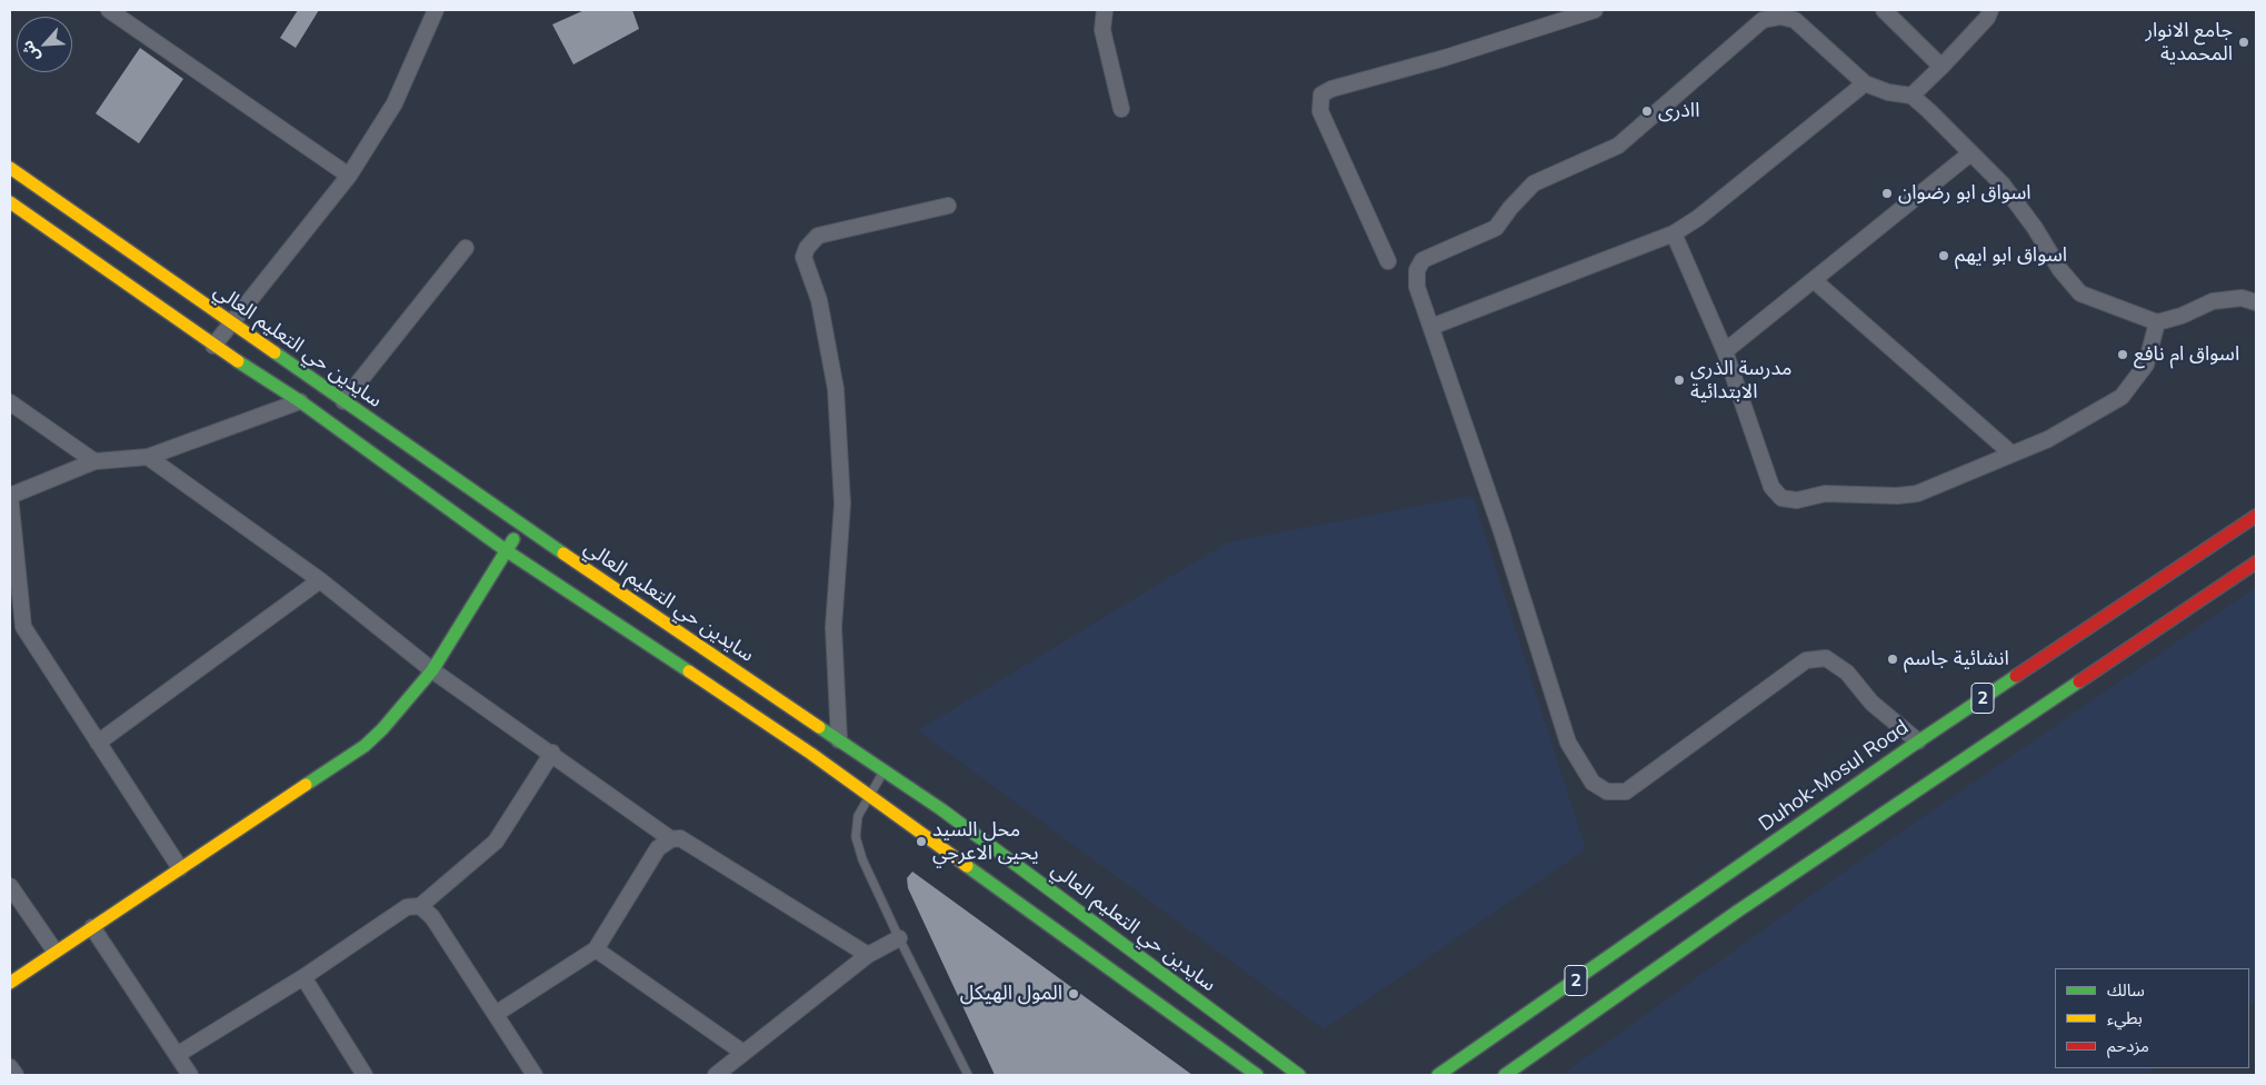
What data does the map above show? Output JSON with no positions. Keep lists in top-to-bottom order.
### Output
{
  "streets": {
    "main road": ["سايدين حي التعليم العالي", "2", "Duhok-Mosul Road"]
  },
  "places": [
    "جامع الانوار المحمدية",
    "ااذرى",
    "اسواق ابو رضوان",
    "اسواق ابو ايهم",
    "اسواق ام نافع",
    "مدرسة الذرى الابتدائية",
    "انشائية جاسم",
    "محل السيد يحيى الاعرجي",
    "المول الهيكل"
  ],
  "legend": ["سالك", "بطيء", "مزدحم"],
  "north": "bottom left"
}
